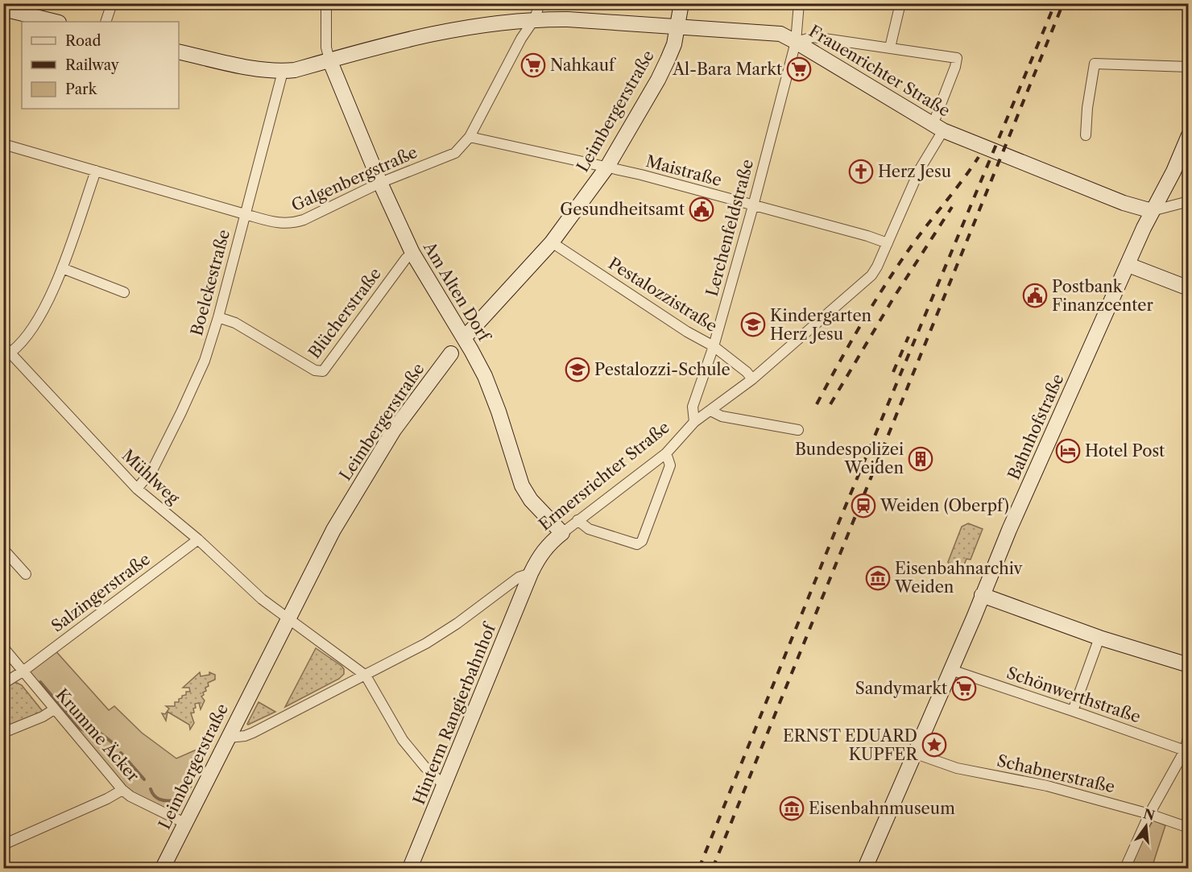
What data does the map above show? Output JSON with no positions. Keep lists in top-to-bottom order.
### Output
{
  "streets": {
    "main road": [
      "Frauenrichter Straße",
      "Leimbergerstraße",
      "Am Alten Dorf",
      "Bahnhofstraße",
      "Ermersrichter Straße",
      "Hinterm Rangierbahnhof"
    ],
    "street": [
      "Maistraße",
      "Galgenbergstraße",
      "Lerchenfeldstraße",
      "Boelckestraße",
      "Pestalozzistraße",
      "Blücherstraße",
      "Mühlweg",
      "Salzingerstraße",
      "Schönwerthstraße",
      "Krumme Äcker",
      "Schabnerstraße"
    ]
  },
  "crossings": [
    ["Frauenrichter Straße", "Leimbergerstraße"],
    ["Frauenrichter Straße", "Galgenbergstraße"],
    ["Frauenrichter Straße", "Lerchenfeldstraße"],
    ["Frauenrichter Straße", "Boelckestraße"],
    ["Frauenrichter Straße", "Am Alten Dorf"],
    ["Frauenrichter Straße", "Bahnhofstraße"],
    ["Frauenrichter Straße", "Ermersrichter Straße"],
    ["Leimbergerstraße", "Maistraße"],
    ["Leimbergerstraße", "Am Alten Dorf"],
    ["Leimbergerstraße", "Pestalozzistraße"],
    ["Leimbergerstraße", "Mühlweg"],
    ["Leimbergerstraße", "Krumme Äcker"],
    ["Maistraße", "Galgenbergstraße"],
    ["Maistraße", "Lerchenfeldstraße"],
    ["Maistraße", "Ermersrichter Straße"],
    ["Galgenbergstraße", "Boelckestraße"],
    ["Galgenbergstraße", "Am Alten Dorf"],
    ["Lerchenfeldstraße", "Pestalozzistraße"],
    ["Lerchenfeldstraße", "Ermersrichter Straße"],
    ["Boelckestraße", "Blücherstraße"],
    ["Boelckestraße", "Mühlweg"],
    ["Am Alten Dorf", "Blücherstraße"],
    ["Am Alten Dorf", "Ermersrichter Straße"],
    ["Pestalozzistraße", "Ermersrichter Straße"],
    ["Bahnhofstraße", "Schönwerthstraße"],
    ["Bahnhofstraße", "Schabnerstraße"],
    ["Ermersrichter Straße", "Hinterm Rangierbahnhof"],
    ["Mühlweg", "Salzingerstraße"],
    ["Salzingerstraße", "Krumme Äcker"]
  ],
  "places": {
    "supermarket": ["Nahkauf", "Al-Bara Markt", "Sandymarkt"],
    "church": ["Herz Jesu"],
    "public building": ["Gesundheitsamt", "Postbank Finanzcenter"],
    "school or university": ["Kindergarten Herz Jesu", "Pestalozzi-Schule"],
    "hotel": ["Hotel Post"],
    "building": ["Bundespolizei Weiden"],
    "station": ["Weiden (Oberpf)"],
    "museum": ["Eisenbahnarchiv Weiden", "Eisenbahnmuseum"],
    "place": ["ERNST EDUARD KUPFER"]
  },
  "legend": ["Road", "Railway", "Park"],
  "north": "top"
}
